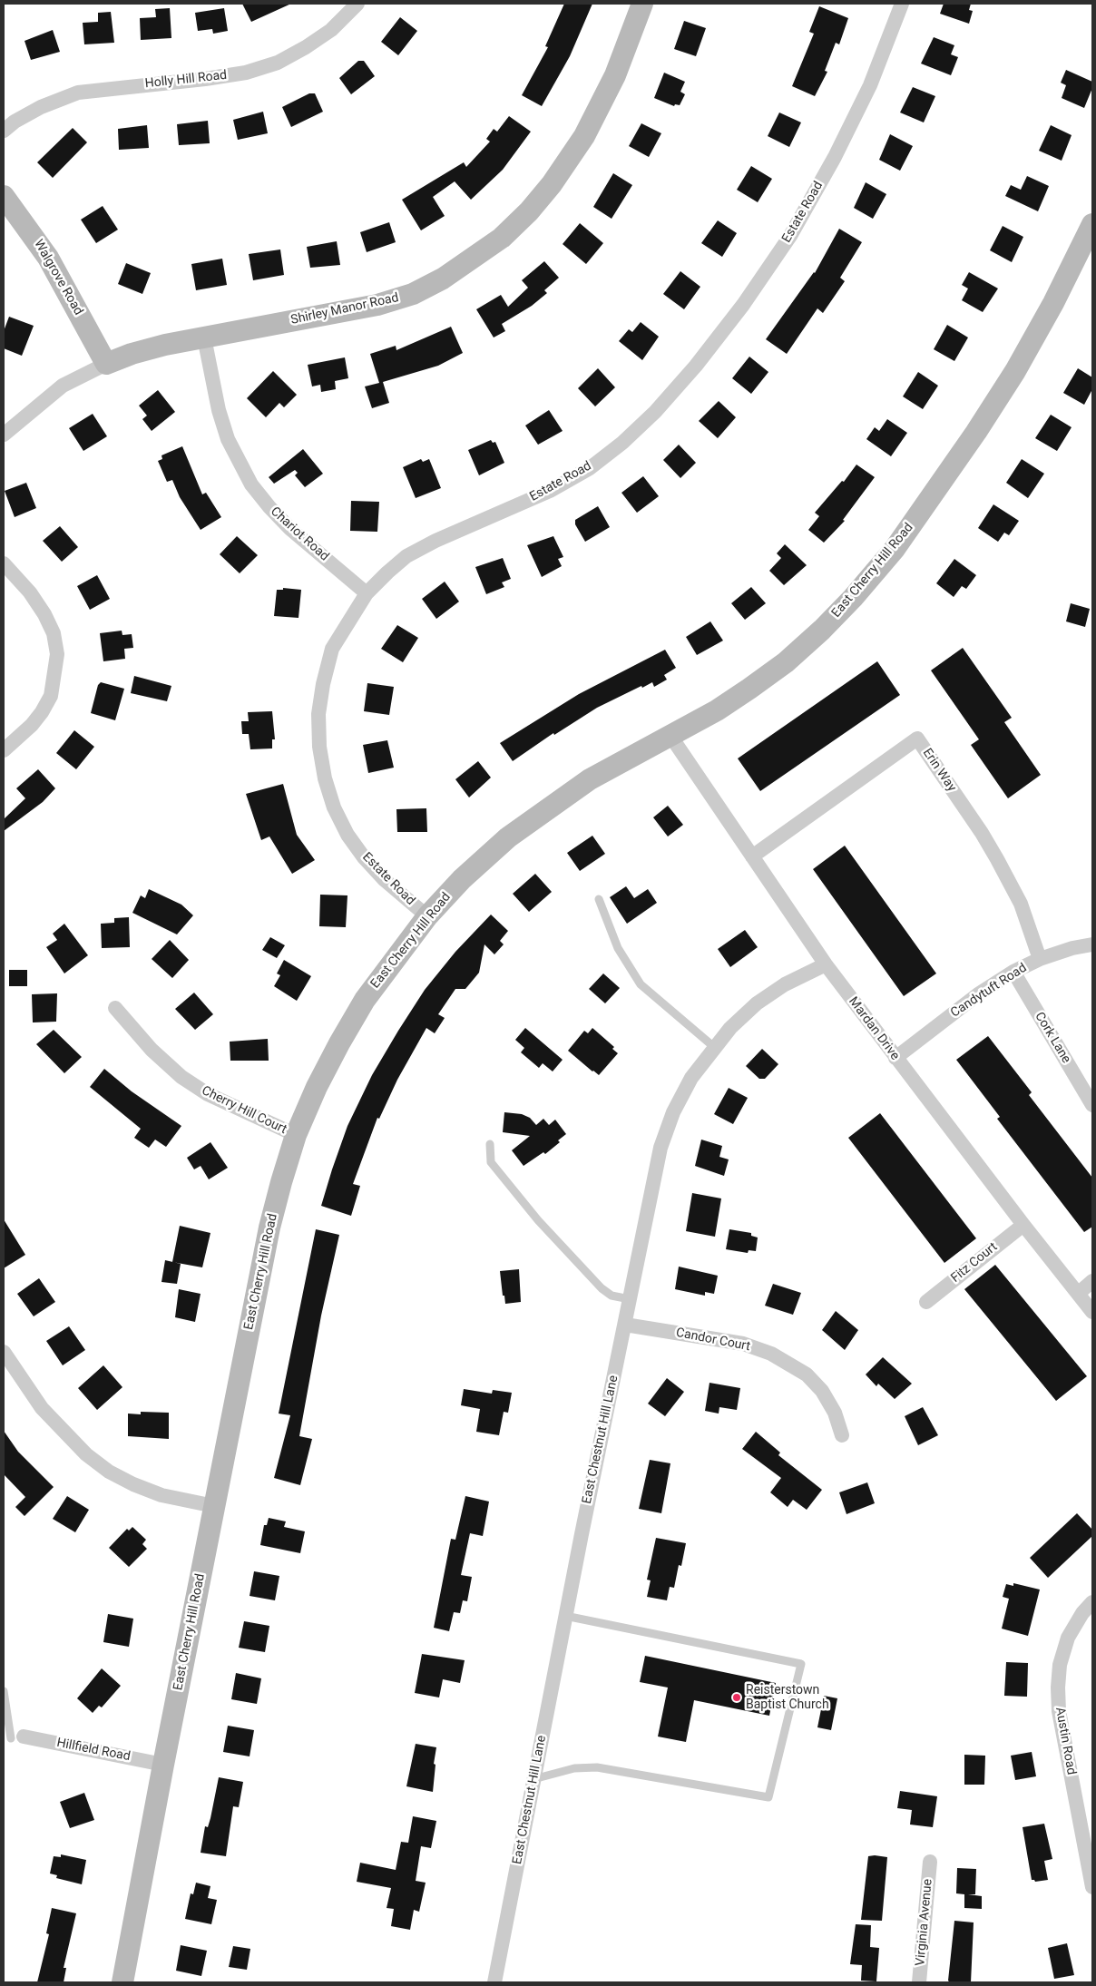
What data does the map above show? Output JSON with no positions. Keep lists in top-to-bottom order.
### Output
{
  "streets": {
    "main road": ["Walgrove Road", "Shirley Manor Road", "East Cherry Hill Road"],
    "street": [
      "Holly Hill Road",
      "Estate Road",
      "Chariot Road",
      "Erin Way",
      "Candytuft Road",
      "Mardan Drive",
      "Cork Lane",
      "Cherry Hill Court",
      "Fitz Court",
      "Candor Court",
      "East Chestnut Hill Lane",
      "Austin Road",
      "Hillfield Road",
      "Virginia Avenue"
    ]
  },
  "crossings": [
    ["Estate Road", "Chariot Road"],
    ["Estate Road", "East Cherry Hill Road"],
    ["Walgrove Road", "Shirley Manor Road"],
    ["Shirley Manor Road", "Chariot Road"],
    ["East Cherry Hill Road", "Mardan Drive"],
    ["East Cherry Hill Road", "Cherry Hill Court"],
    ["East Cherry Hill Road", "Hillfield Road"],
    ["Erin Way", "Candytuft Road"],
    ["Erin Way", "Mardan Drive"],
    ["Candytuft Road", "Mardan Drive"],
    ["Candytuft Road", "Cork Lane"],
    ["Mardan Drive", "Fitz Court"],
    ["Mardan Drive", "East Chestnut Hill Lane"],
    ["Candor Court", "East Chestnut Hill Lane"]
  ],
  "places": ["Reisterstown Baptist Church"]
}
